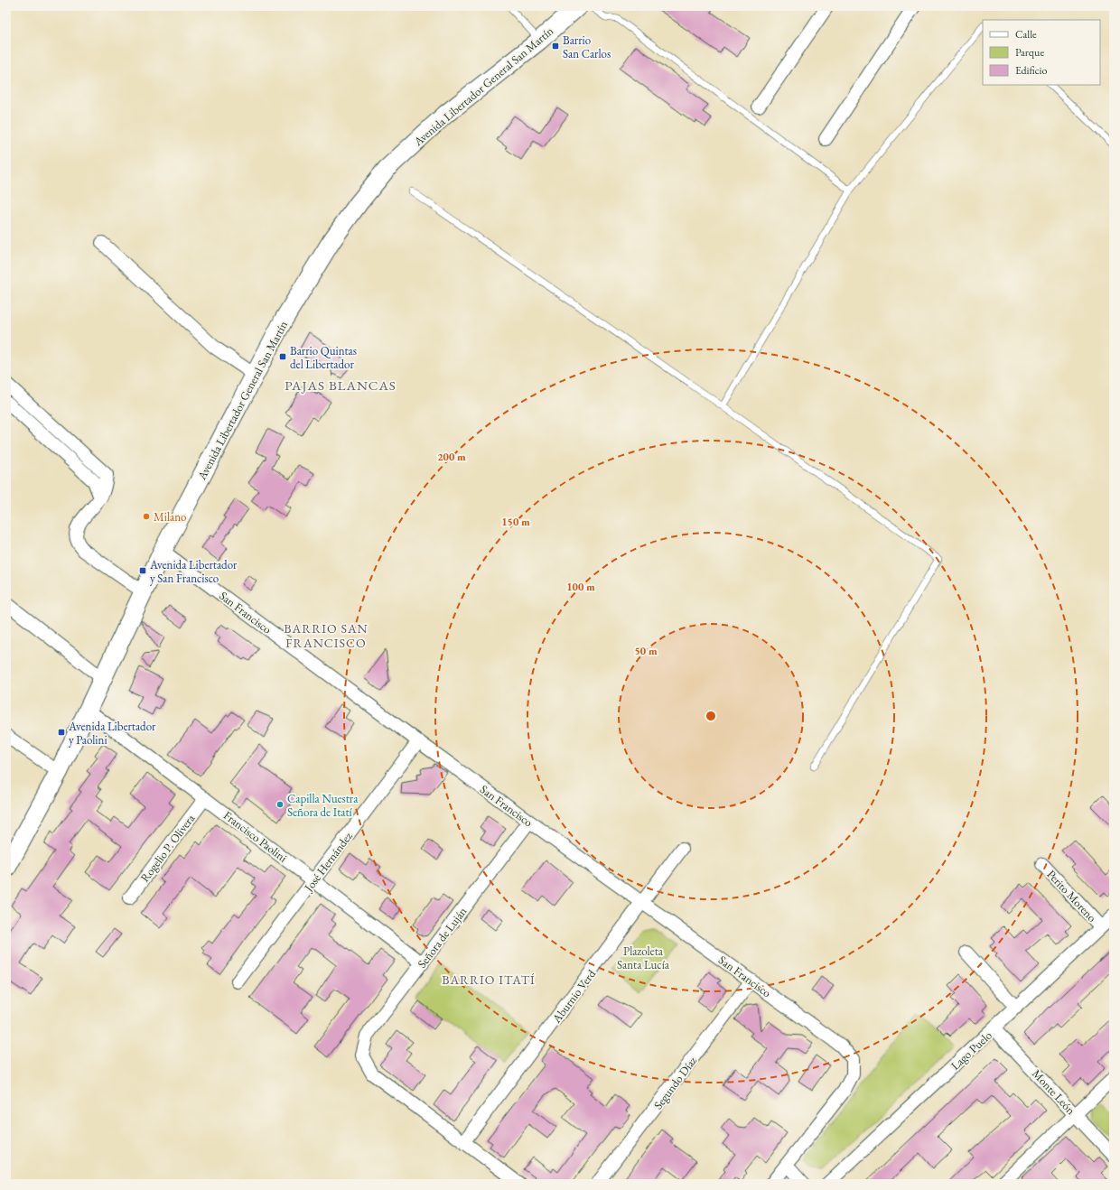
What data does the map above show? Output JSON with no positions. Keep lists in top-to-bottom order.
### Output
{
  "streets": {
    "main road": ["Avenida Libertador General San Martín"],
    "street": [
      "San Francisco",
      "Francisco Paolini",
      "Rogelio P. Olivera",
      "José Hernández",
      "Perito Moreno",
      "Señora de Luján",
      "Aburnio Verd",
      "Lago Puelo",
      "Segundo Díaz",
      "Monte León"
    ]
  },
  "crossings": [
    ["Avenida Libertador General San Martín", "San Francisco"],
    ["Avenida Libertador General San Martín", "Francisco Paolini"],
    ["San Francisco", "José Hernández"],
    ["San Francisco", "Señora de Luján"],
    ["San Francisco", "Aburnio Verd"],
    ["San Francisco", "Segundo Díaz"],
    ["Francisco Paolini", "Rogelio P. Olivera"],
    ["Francisco Paolini", "José Hernández"],
    ["Francisco Paolini", "Señora de Luján"],
    ["Perito Moreno", "Lago Puelo"],
    ["Señora de Luján", "Aburnio Verd"],
    ["Lago Puelo", "Monte León"]
  ],
  "districts": ["PAJAS BLANCAS", "BARRIO SAN FRANCISCO", "BARRIO ITATÍ"],
  "parks": ["Plazoleta Santa Lucía"],
  "places": {
    "transit": [
      "Barrio San Carlos",
      "Barrio Quintas del Libertador",
      "Avenida Libertador y San Francisco",
      "Avenida Libertador y Paolini"
    ],
    "other": ["Milano", "Capilla Nuestra Señora de Itatí"]
  },
  "legend": ["Calle", "Parque", "Edificio"],
  "rings": [
    "200 m",
    "150 m",
    "100 m",
    "50 m"
  ]
}
